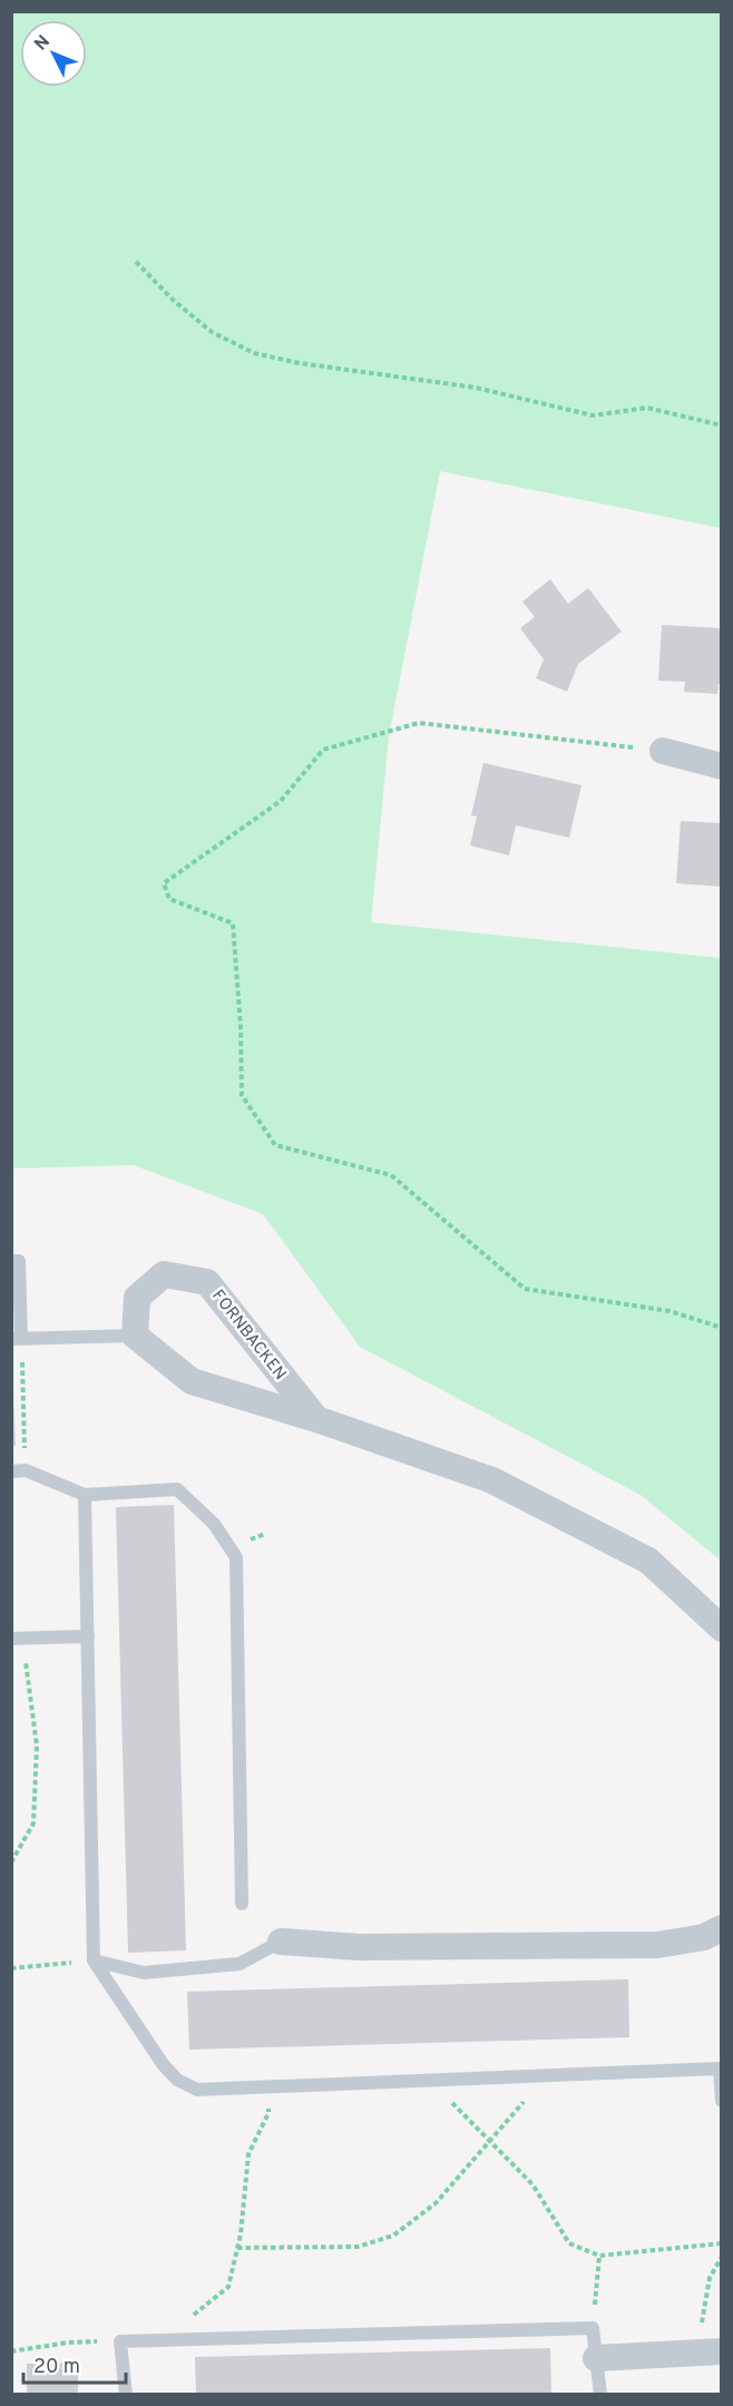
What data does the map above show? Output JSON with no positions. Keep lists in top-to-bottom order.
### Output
{
  "streets": {
    "street": ["FORNBACKEN"]
  },
  "scale_bar": "20 m",
  "north": "top left"
}
